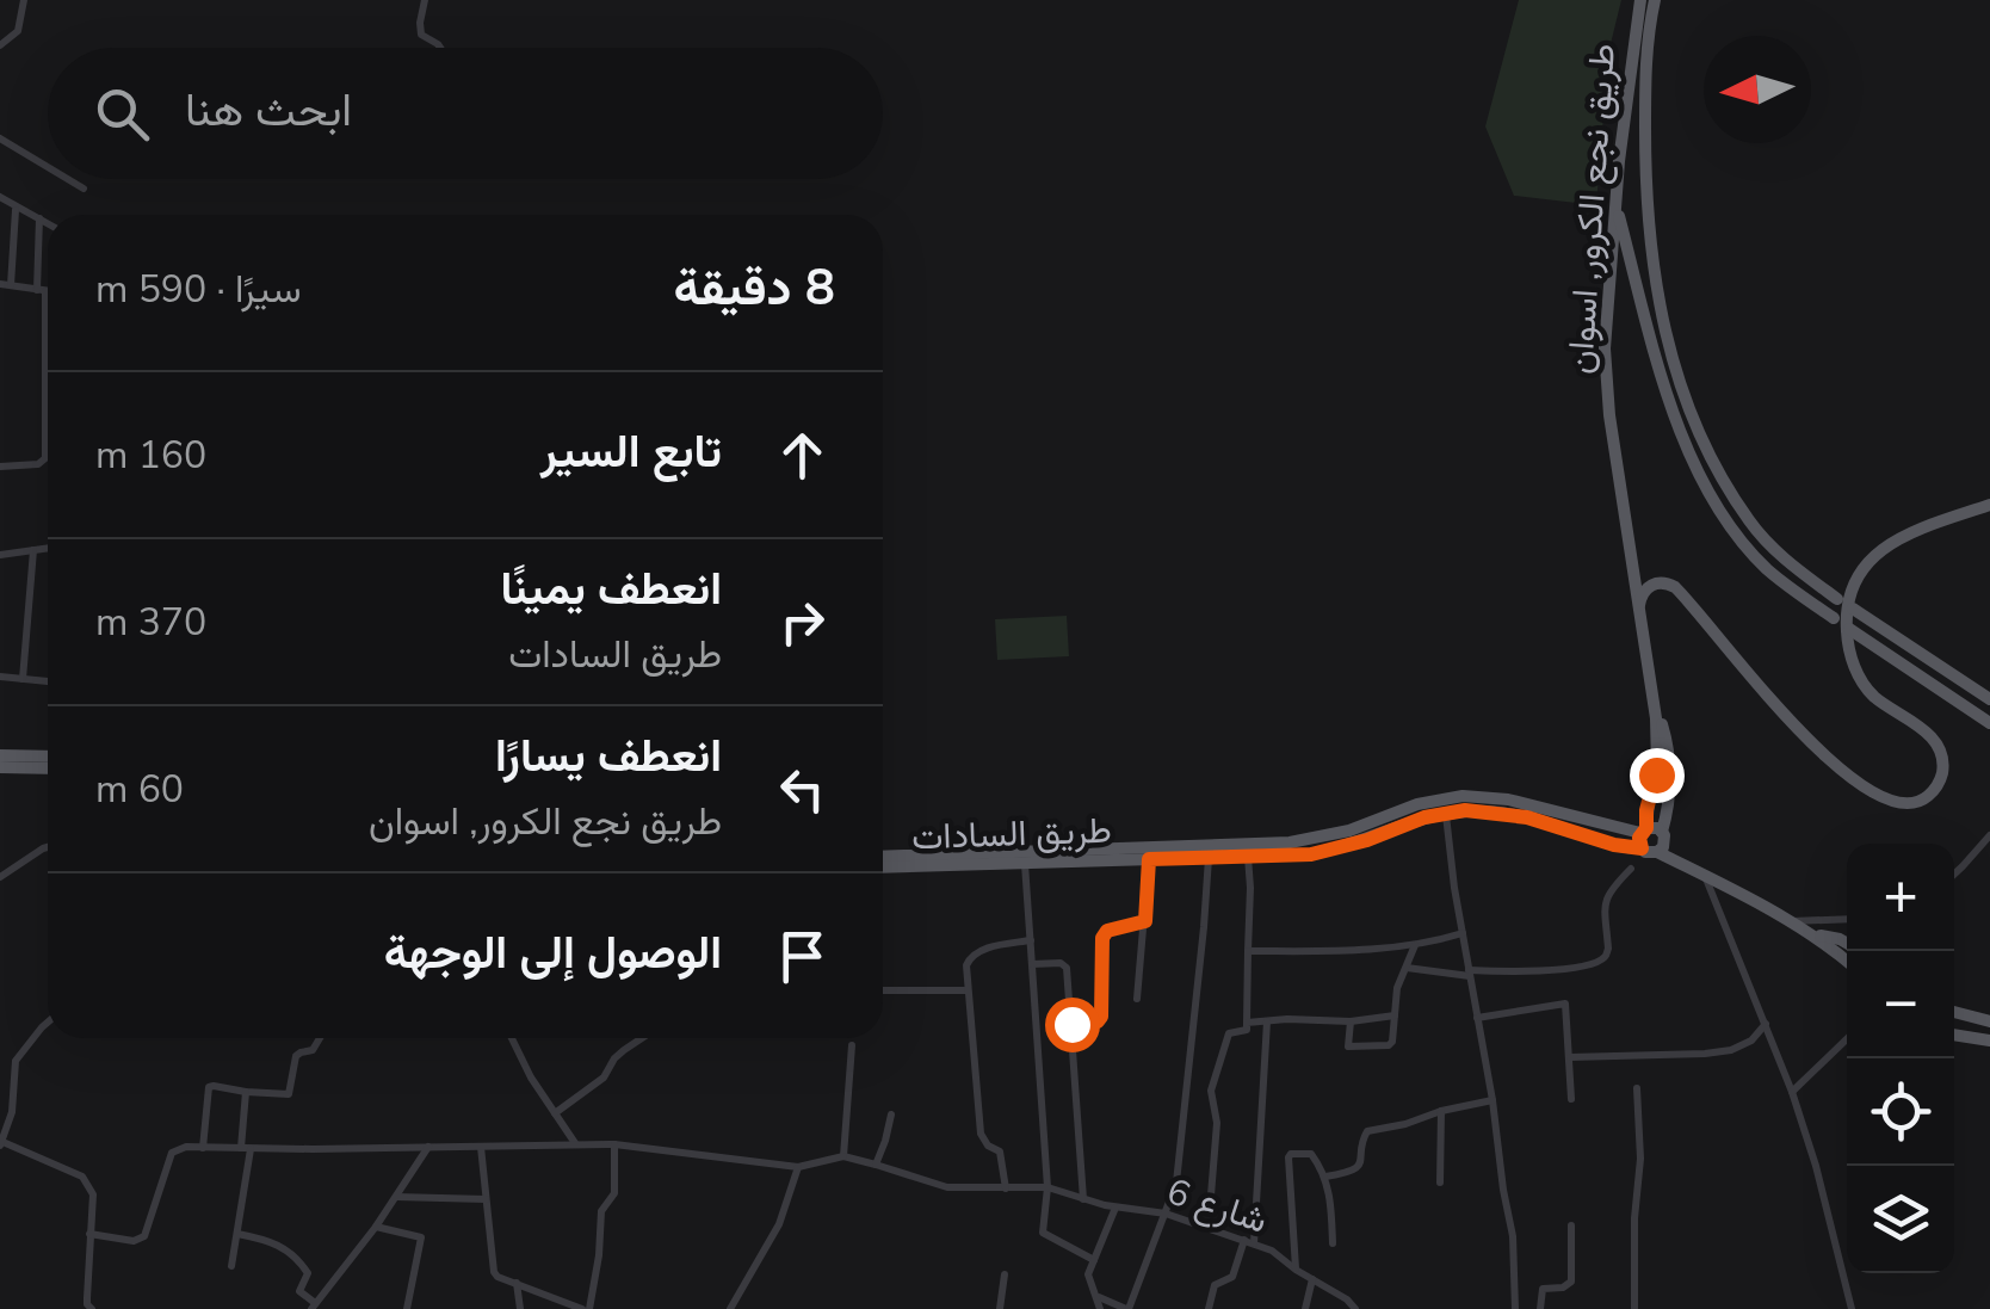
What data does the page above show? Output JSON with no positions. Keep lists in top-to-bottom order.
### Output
{
  "streets": {
    "main road": ["طريق نجع الكرور, اسوان", "طريق السادات"],
    "street": ["شارع 6"]
  },
  "crossings": [
    ["طريق نجع الكرور, اسوان", "طريق السادات"]
  ],
  "north": "left",
  "page": {
    "search": "ابحث هنا",
    "heading": ["8 دقيقة", "سيرًا · 590 m"],
    "list": [
      ["تابع السير", "160 m"],
      ["انعطف يمينًا", "طريق السادات", "370 m"],
      ["انعطف يسارًا", "طريق نجع الكرور, اسوان", "60 m"],
      "الوصول إلى الوجهة"
    ],
    "map_buttons": ["+", "−"]
  }
}
